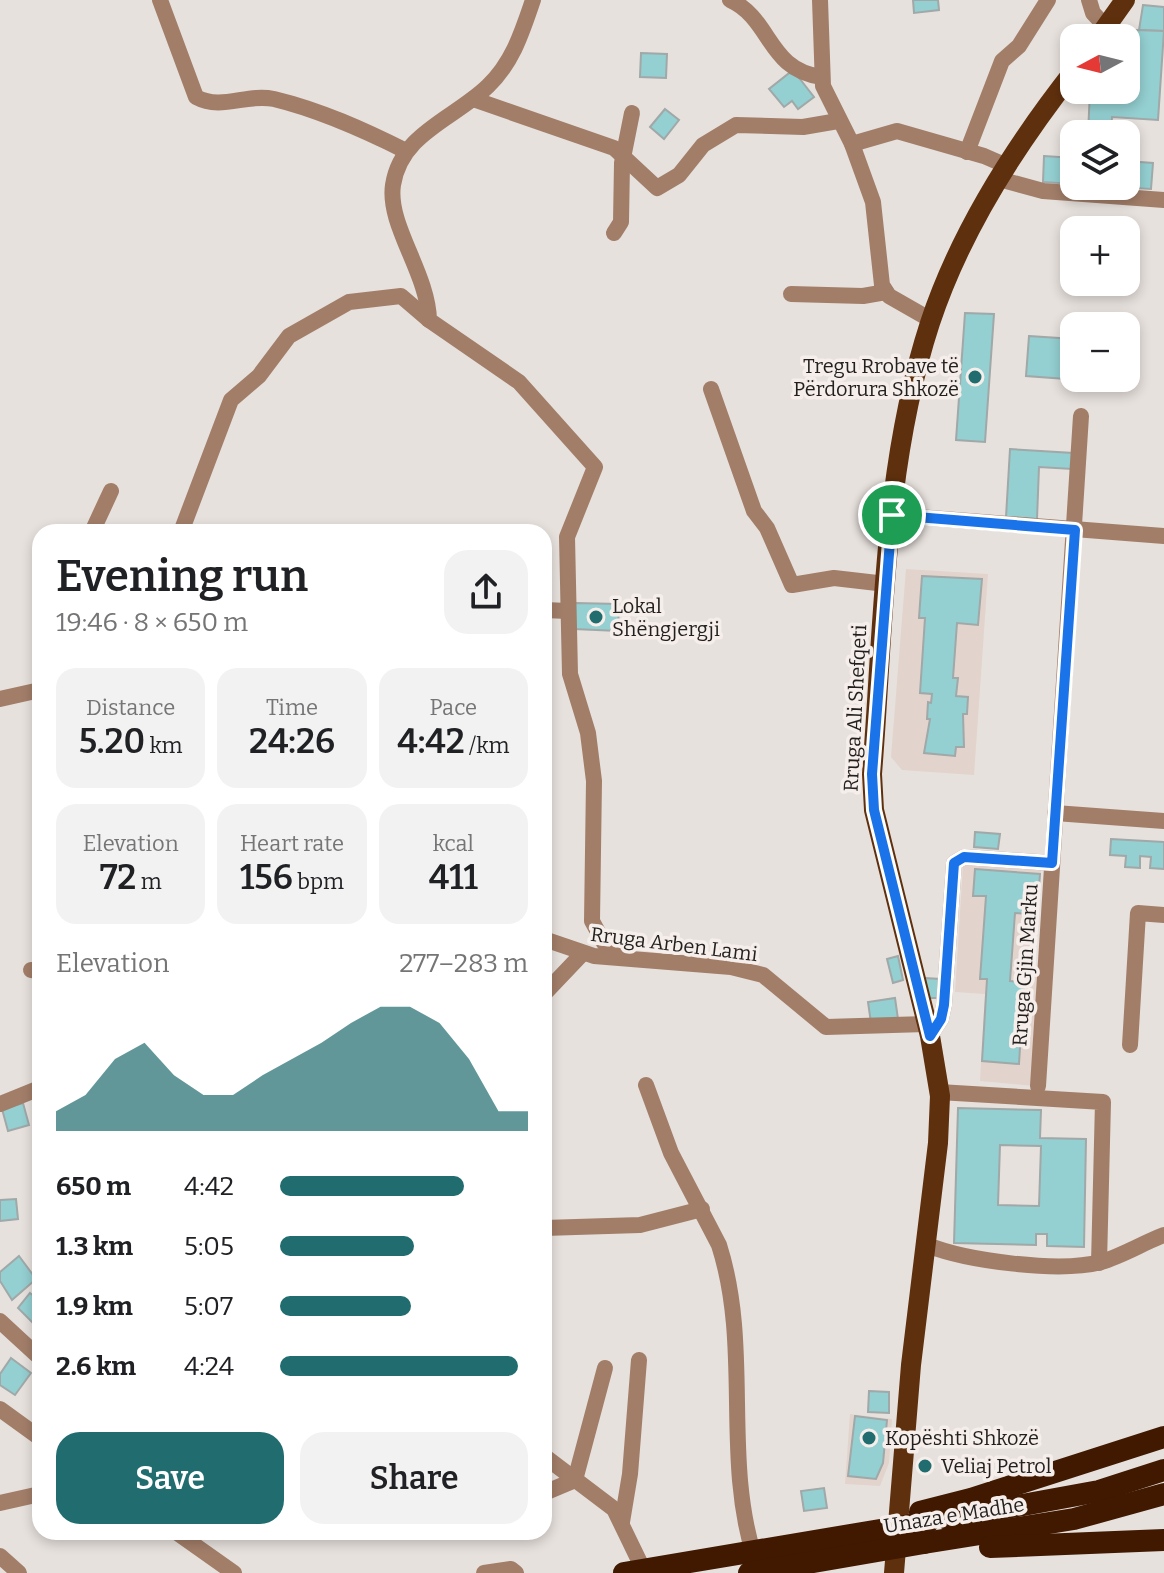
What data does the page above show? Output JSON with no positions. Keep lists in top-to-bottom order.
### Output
{
  "streets": {
    "highway": ["Unaza e Madhe"],
    "main road": ["Rruga Ali Shefqeti"],
    "street": ["Rruga Arben Lami", "Rruga Gjin Marku"]
  },
  "crossings": [
    ["Rruga Ali Shefqeti", "Rruga Arben Lami"]
  ],
  "places": [
    "Tregu Rrobave të Përdorura Shkozë",
    "Lokal Shëngjergji",
    "Kopështi Shkozë",
    "Veliaj Petrol"
  ],
  "north": "left",
  "page": {
    "map_buttons": ["+", "−"],
    "heading": ["Evening run", "19:46 · 8 × 650 m"],
    "stats": [
      ["Distance", "5.20 km"],
      ["Time", "24:26"],
      ["Pace", "4:42 /km"],
      ["Elevation", "72 m"],
      ["Heart rate", "156 bpm"],
      ["kcal", "411"]
    ],
    "chart": ["Elevation", "277–283 m"],
    "list": [
      {
        "name": "650 m",
        "note": "4:42"
      },
      {
        "name": "1.3 km",
        "note": "5:05"
      },
      {
        "name": "1.9 km",
        "note": "5:07"
      },
      {
        "name": "2.6 km",
        "note": "4:24"
      }
    ],
    "buttons": ["Save", "Share"]
  }
}
